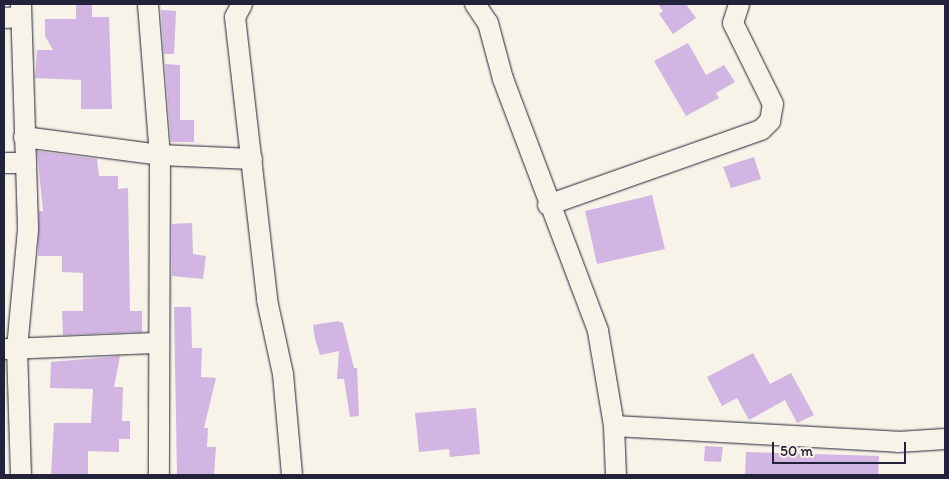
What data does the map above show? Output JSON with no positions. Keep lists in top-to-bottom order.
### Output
{
  "scale_bar": "50 m"
}
